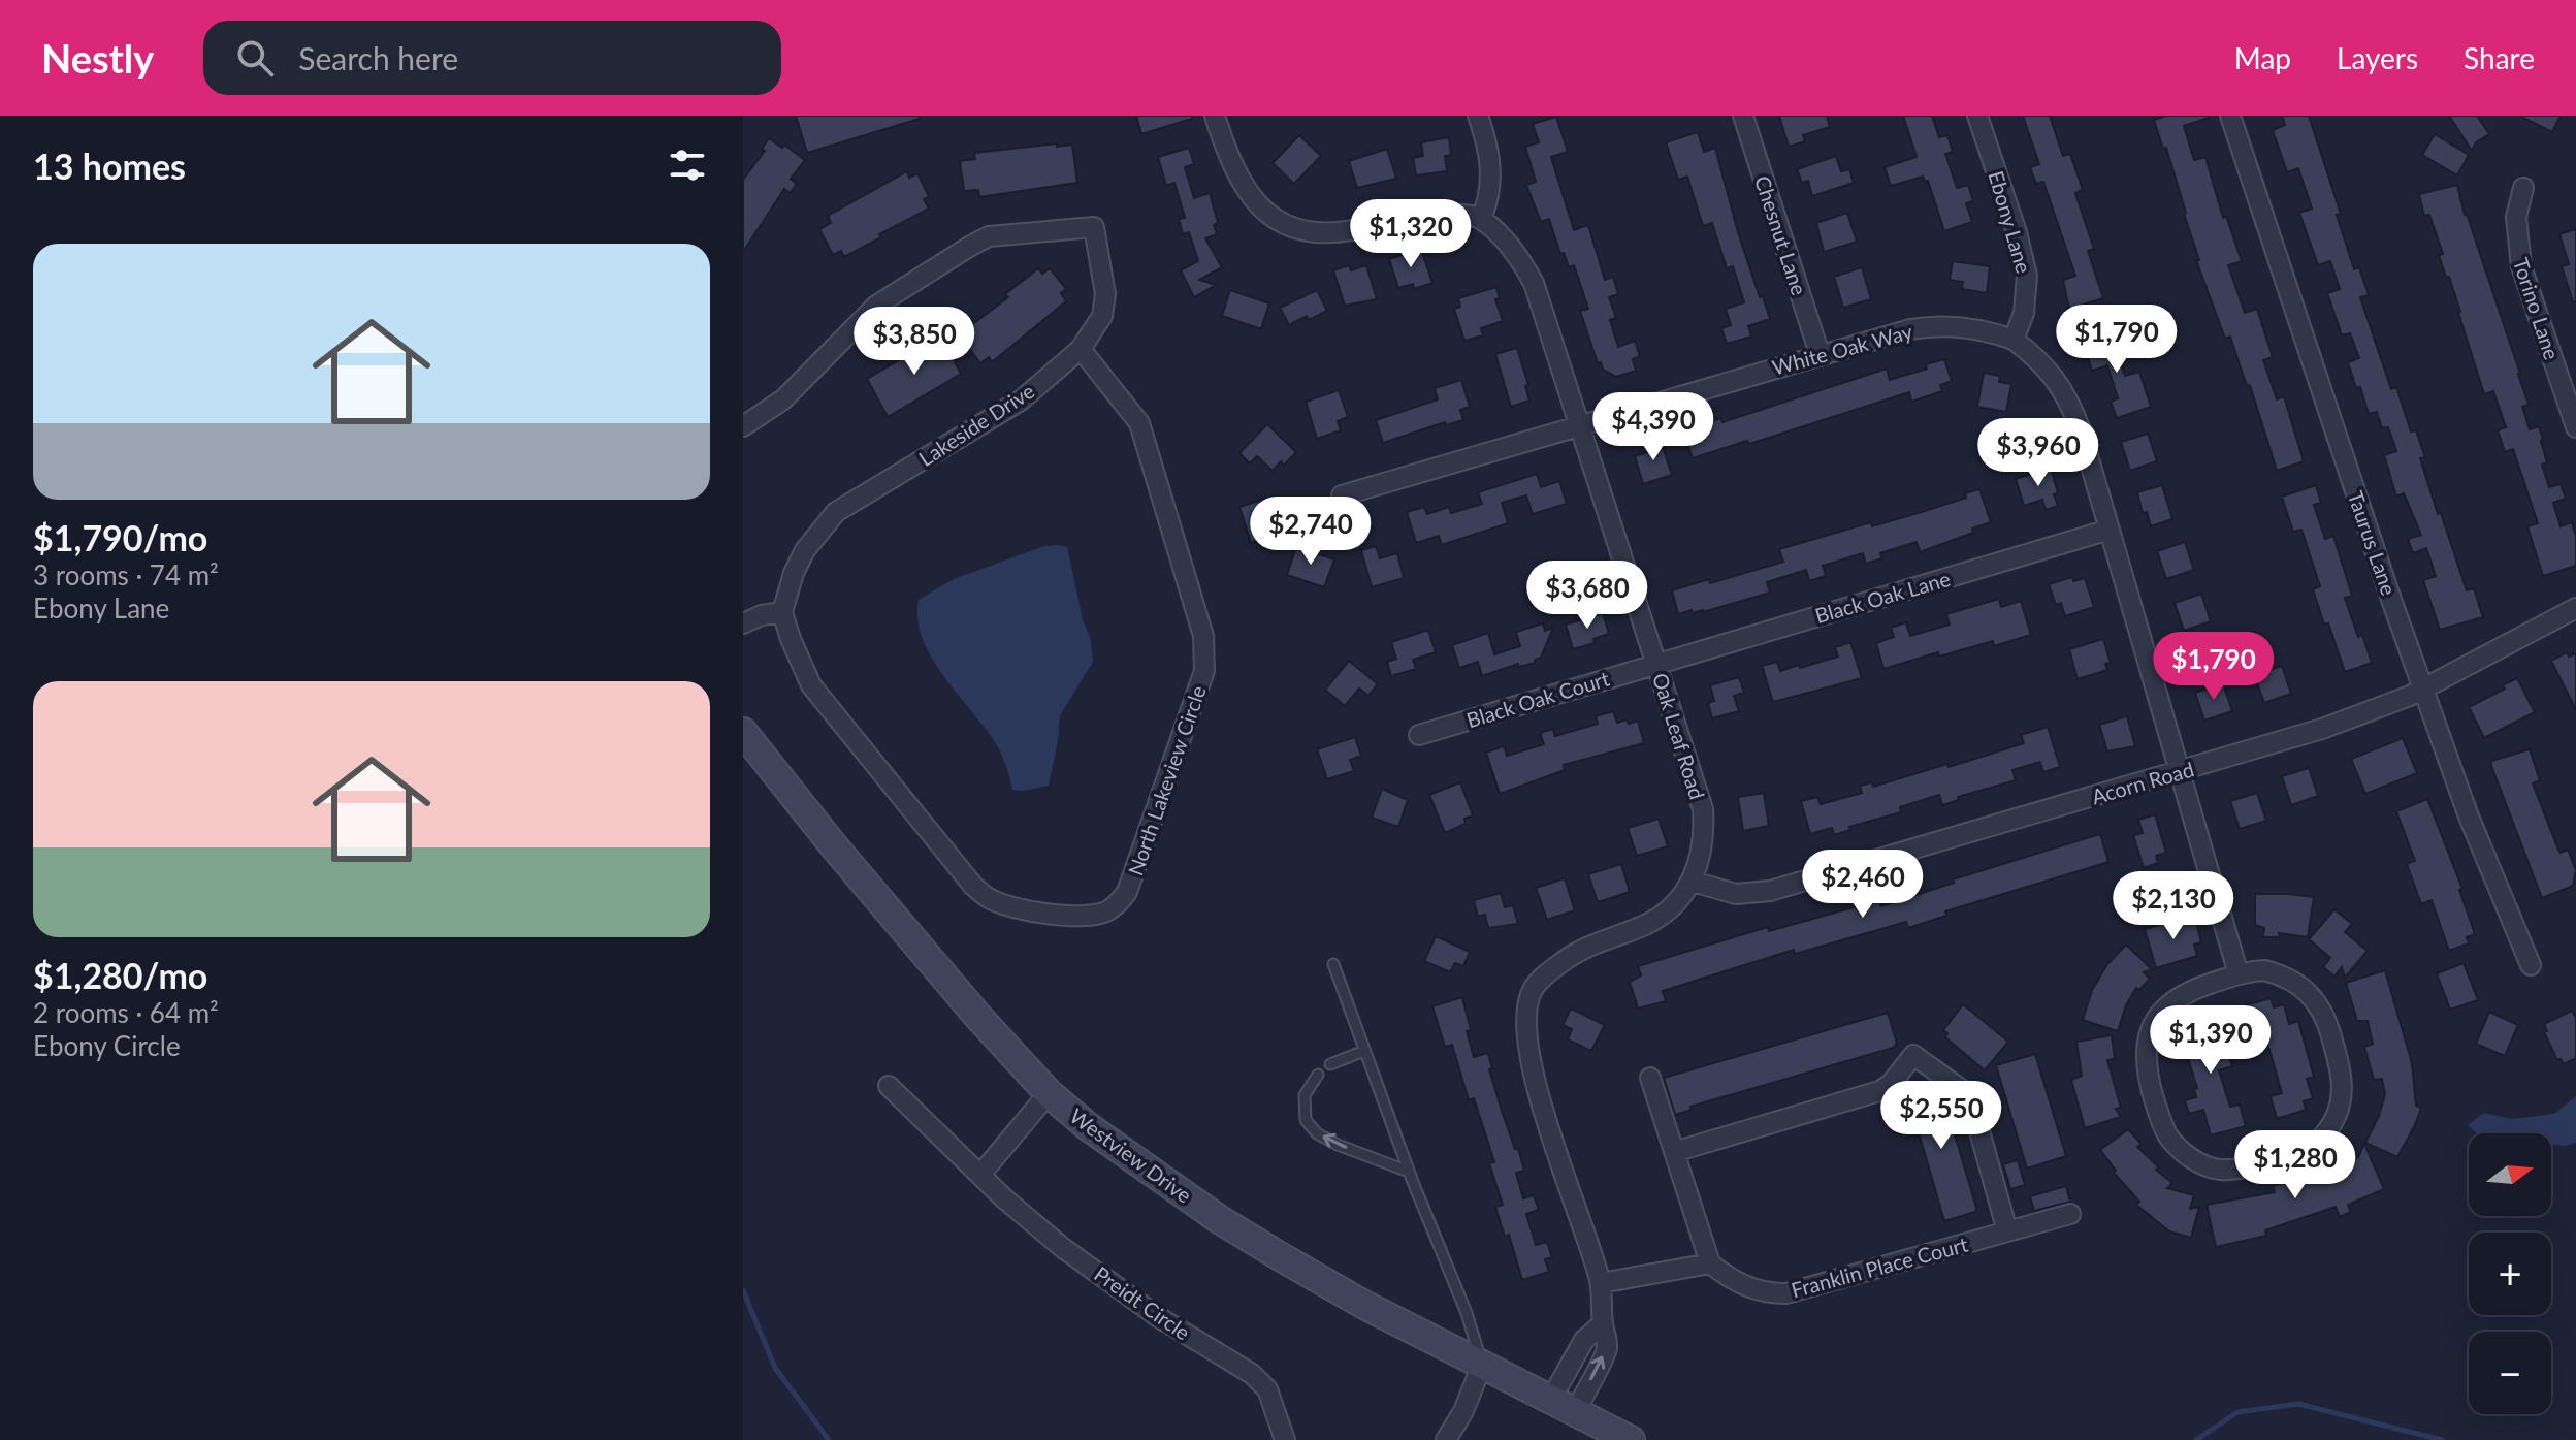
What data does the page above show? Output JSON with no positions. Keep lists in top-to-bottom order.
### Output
{
  "streets": {
    "street": [
      "Ebony Lane",
      "Chesnut Lane",
      "Torino Lane",
      "White Oak Way",
      "Lakeside Drive",
      "Taurus Lane",
      "Black Oak Lane",
      "Black Oak Court",
      "Oak Leaf Road",
      "North Lakeview Circle",
      "Acorn Road",
      "Westview Drive",
      "Franklin Place Court",
      "Preidt Circle"
    ]
  },
  "crossings": [
    ["Ebony Lane", "White Oak Way"],
    ["Chesnut Lane", "White Oak Way"],
    ["White Oak Way", "Oak Leaf Road"],
    ["Lakeside Drive", "North Lakeview Circle"],
    ["Taurus Lane", "Acorn Road"],
    ["Black Oak Lane", "Black Oak Court"],
    ["Black Oak Lane", "Oak Leaf Road"],
    ["Black Oak Court", "Oak Leaf Road"],
    ["Oak Leaf Road", "Acorn Road"],
    ["Oak Leaf Road", "Westview Drive"]
  ],
  "north": "right",
  "page": {
    "header": "Nestly",
    "search": "Search here",
    "nav": ["Map", "Layers", "Share"],
    "heading": "13 homes",
    "price": [
      "$1,320",
      "$1,790",
      "$3,850",
      "$4,390",
      "$3,960",
      "$2,740",
      "$3,680",
      "$1,790",
      "$2,460",
      "$2,130",
      "$1,390",
      "$2,550",
      "$1,280"
    ],
    "list": [
      {
        "name": "$1,790/mo",
        "note": "3 rooms · 74 m² · Ebony Lane"
      },
      {
        "name": "$1,280/mo",
        "note": "2 rooms · 64 m² · Ebony Circle"
      }
    ],
    "map_buttons": ["+", "−"]
  }
}
